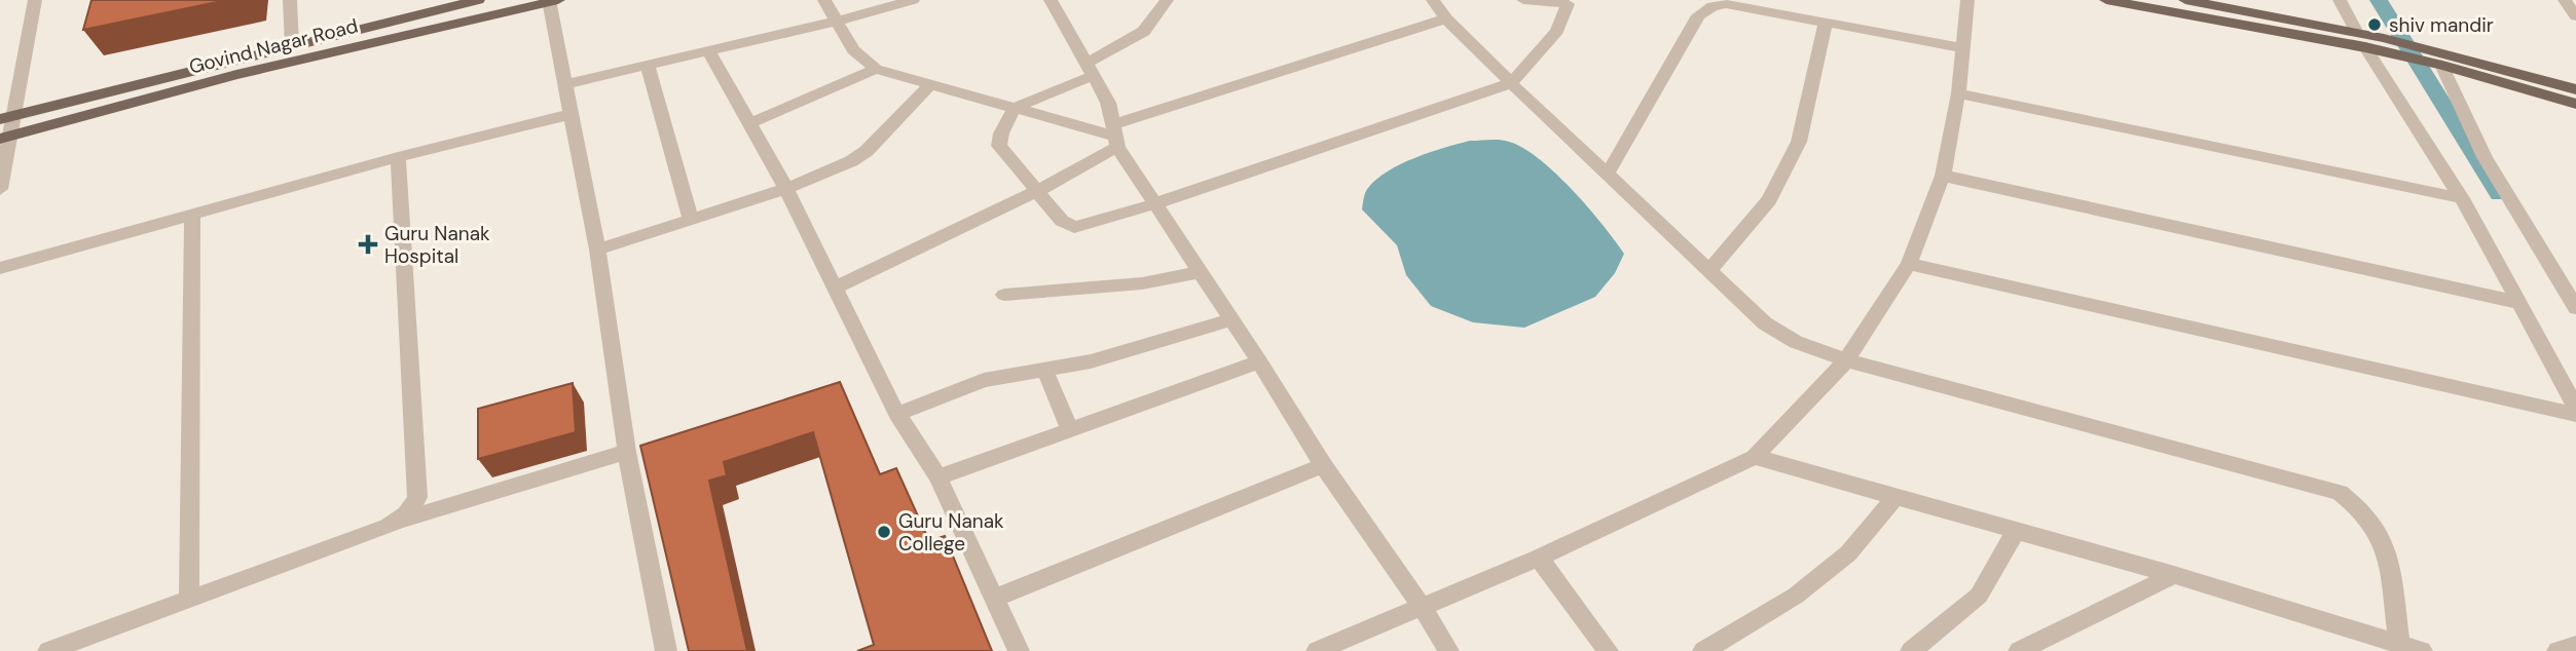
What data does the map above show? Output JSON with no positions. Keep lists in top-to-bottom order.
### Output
{
  "streets": {
    "main road": ["Govind Nagar Road"]
  },
  "places": {
    "other": ["shiv mandir", "Guru Nanak College"],
    "health": ["Guru Nanak Hospital"]
  }
}
